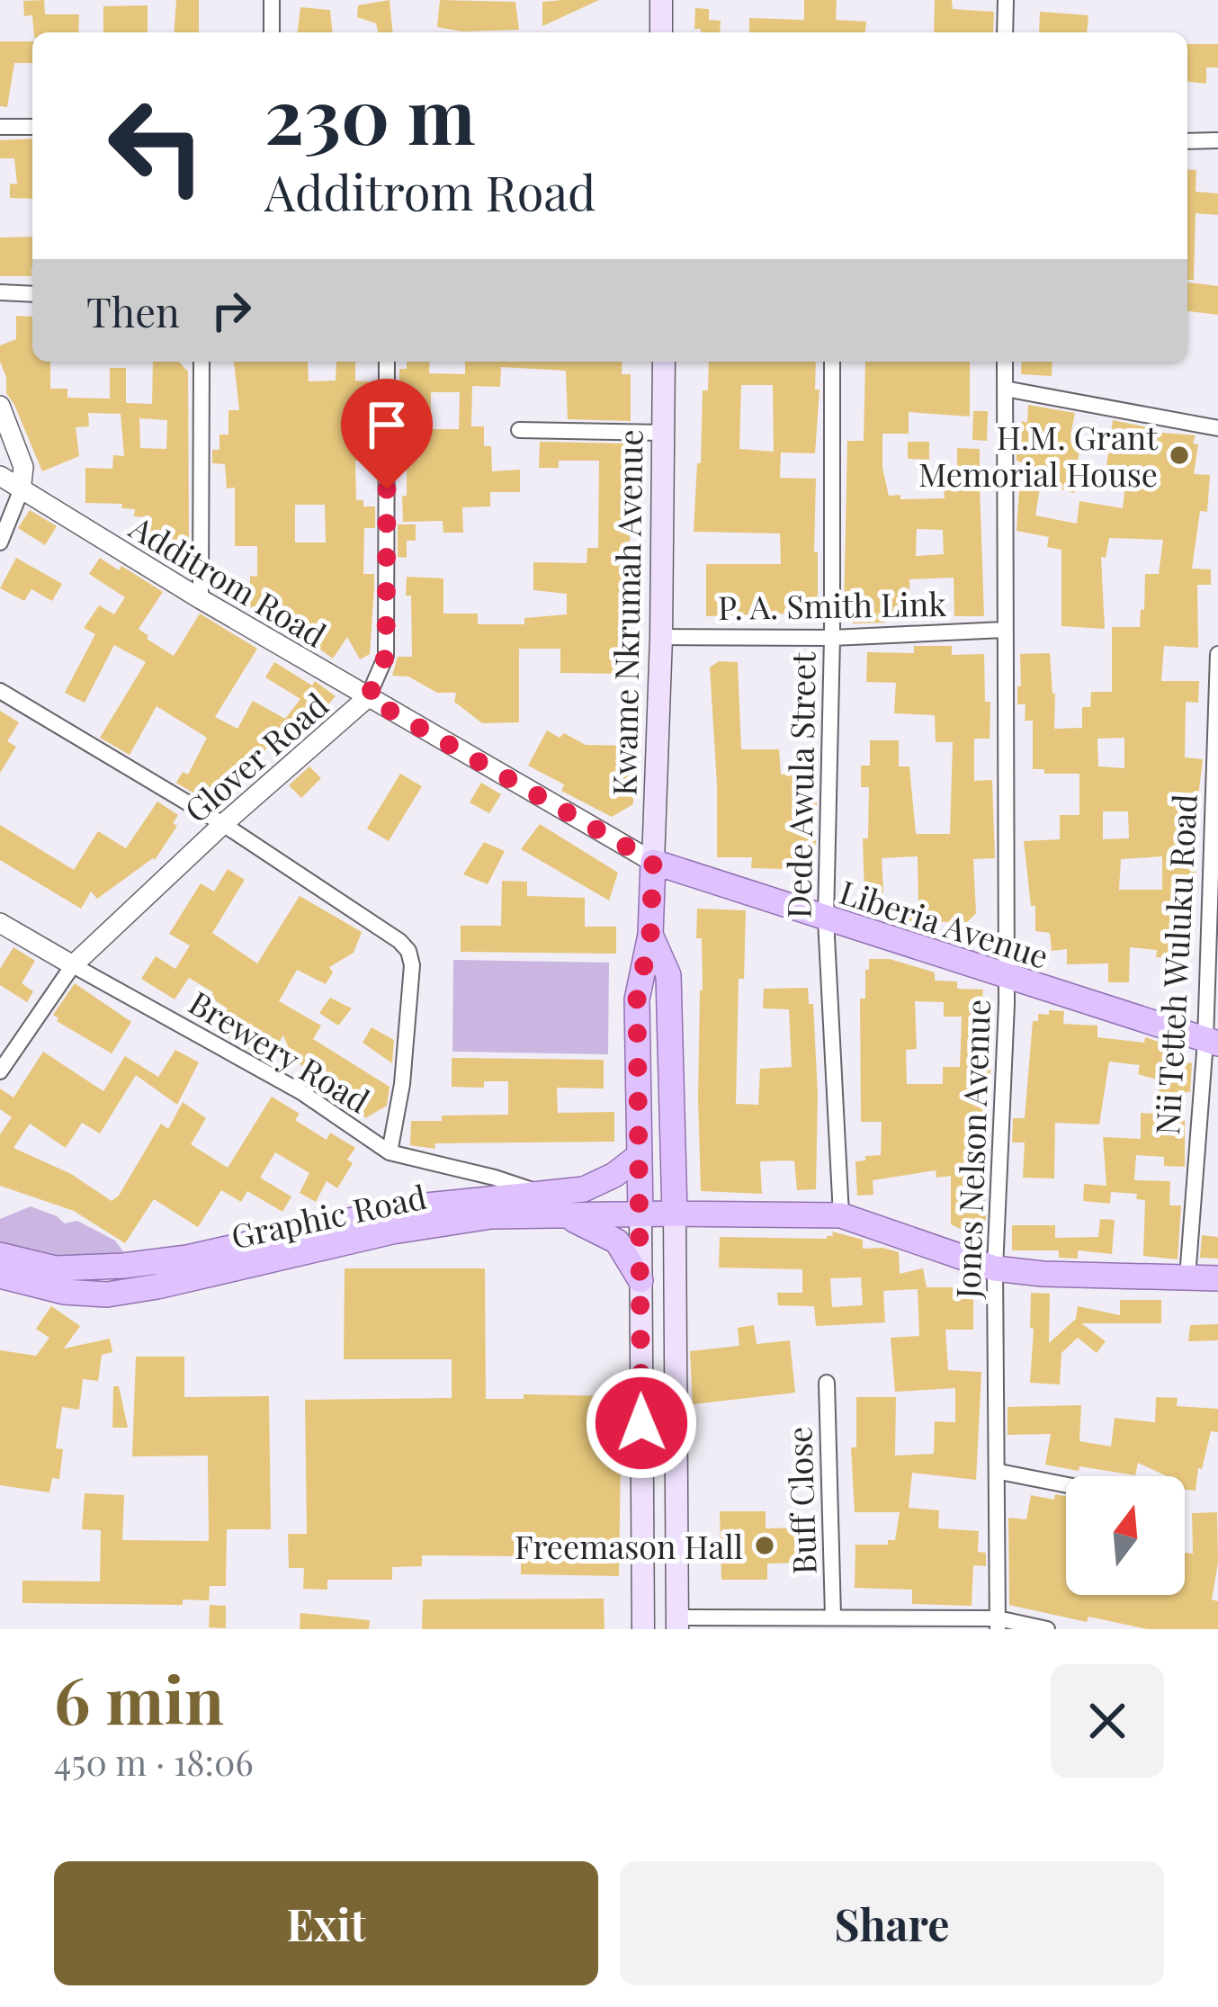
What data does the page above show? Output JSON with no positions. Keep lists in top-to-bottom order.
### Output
{
  "streets": {
    "main road": ["Kwame Nkrumah Avenue", "Liberia Avenue", "Graphic Road"],
    "street": [
      "Additrom Road",
      "P. A. Smith Link",
      "Glover Road",
      "Dede Awula Street",
      "Nii Tetteh Wuluku Road",
      "Brewery Road",
      "Jones Nelson Avenue",
      "Buff Close"
    ]
  },
  "crossings": [
    ["Additrom Road", "Kwame Nkrumah Avenue"],
    ["Additrom Road", "Glover Road"],
    ["Additrom Road", "Liberia Avenue"],
    ["P. A. Smith Link", "Kwame Nkrumah Avenue"],
    ["P. A. Smith Link", "Dede Awula Street"],
    ["P. A. Smith Link", "Jones Nelson Avenue"],
    ["Kwame Nkrumah Avenue", "Liberia Avenue"],
    ["Kwame Nkrumah Avenue", "Graphic Road"],
    ["Glover Road", "Brewery Road"],
    ["Dede Awula Street", "Liberia Avenue"],
    ["Dede Awula Street", "Graphic Road"],
    ["Liberia Avenue", "Nii Tetteh Wuluku Road"],
    ["Liberia Avenue", "Jones Nelson Avenue"],
    ["Nii Tetteh Wuluku Road", "Graphic Road"],
    ["Brewery Road", "Graphic Road"],
    ["Jones Nelson Avenue", "Graphic Road"]
  ],
  "places": ["H.M. Grant Memorial House", "Freemason Hall"],
  "north": "top",
  "page": {
    "turn": ["230 m", "Additrom Road"],
    "then": "Then",
    "heading": ["6 min", "450 m · 18:06"],
    "buttons": ["Exit", "Share"]
  }
}
